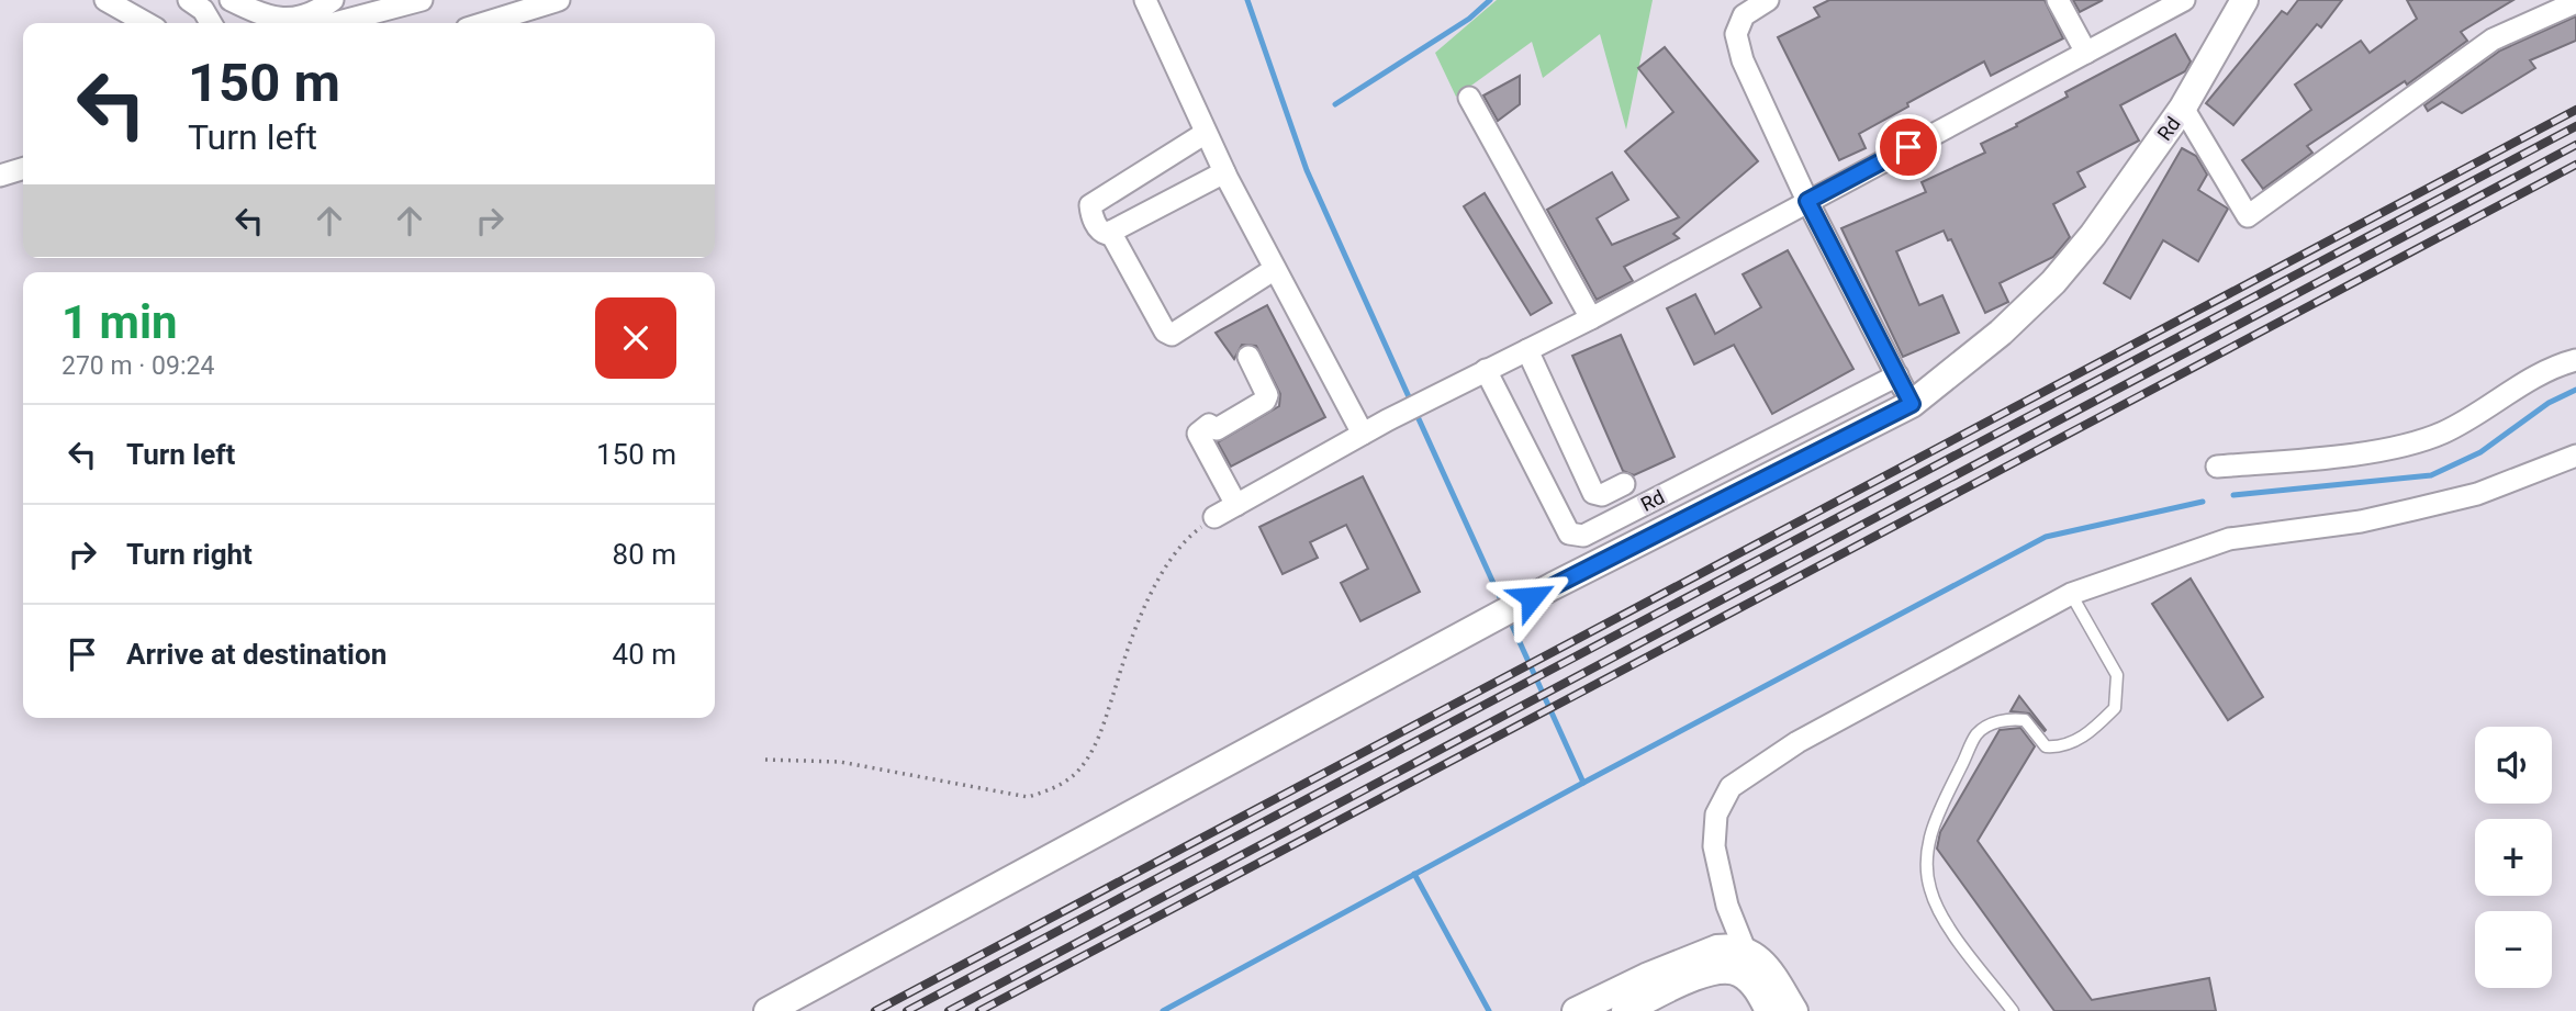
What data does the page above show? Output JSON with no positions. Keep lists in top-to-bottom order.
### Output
{
  "streets": {
    "street": ["Rd"]
  },
  "page": {
    "turn": ["150 m", "Turn left"],
    "heading": ["1 min", "270 m · 09:24"],
    "list": [
      {
        "name": "Turn left",
        "value": "150 m"
      },
      {
        "name": "Turn right",
        "value": "80 m"
      },
      {
        "name": "Arrive at destination",
        "value": "40 m"
      }
    ],
    "map_buttons": ["+", "−"]
  }
}
